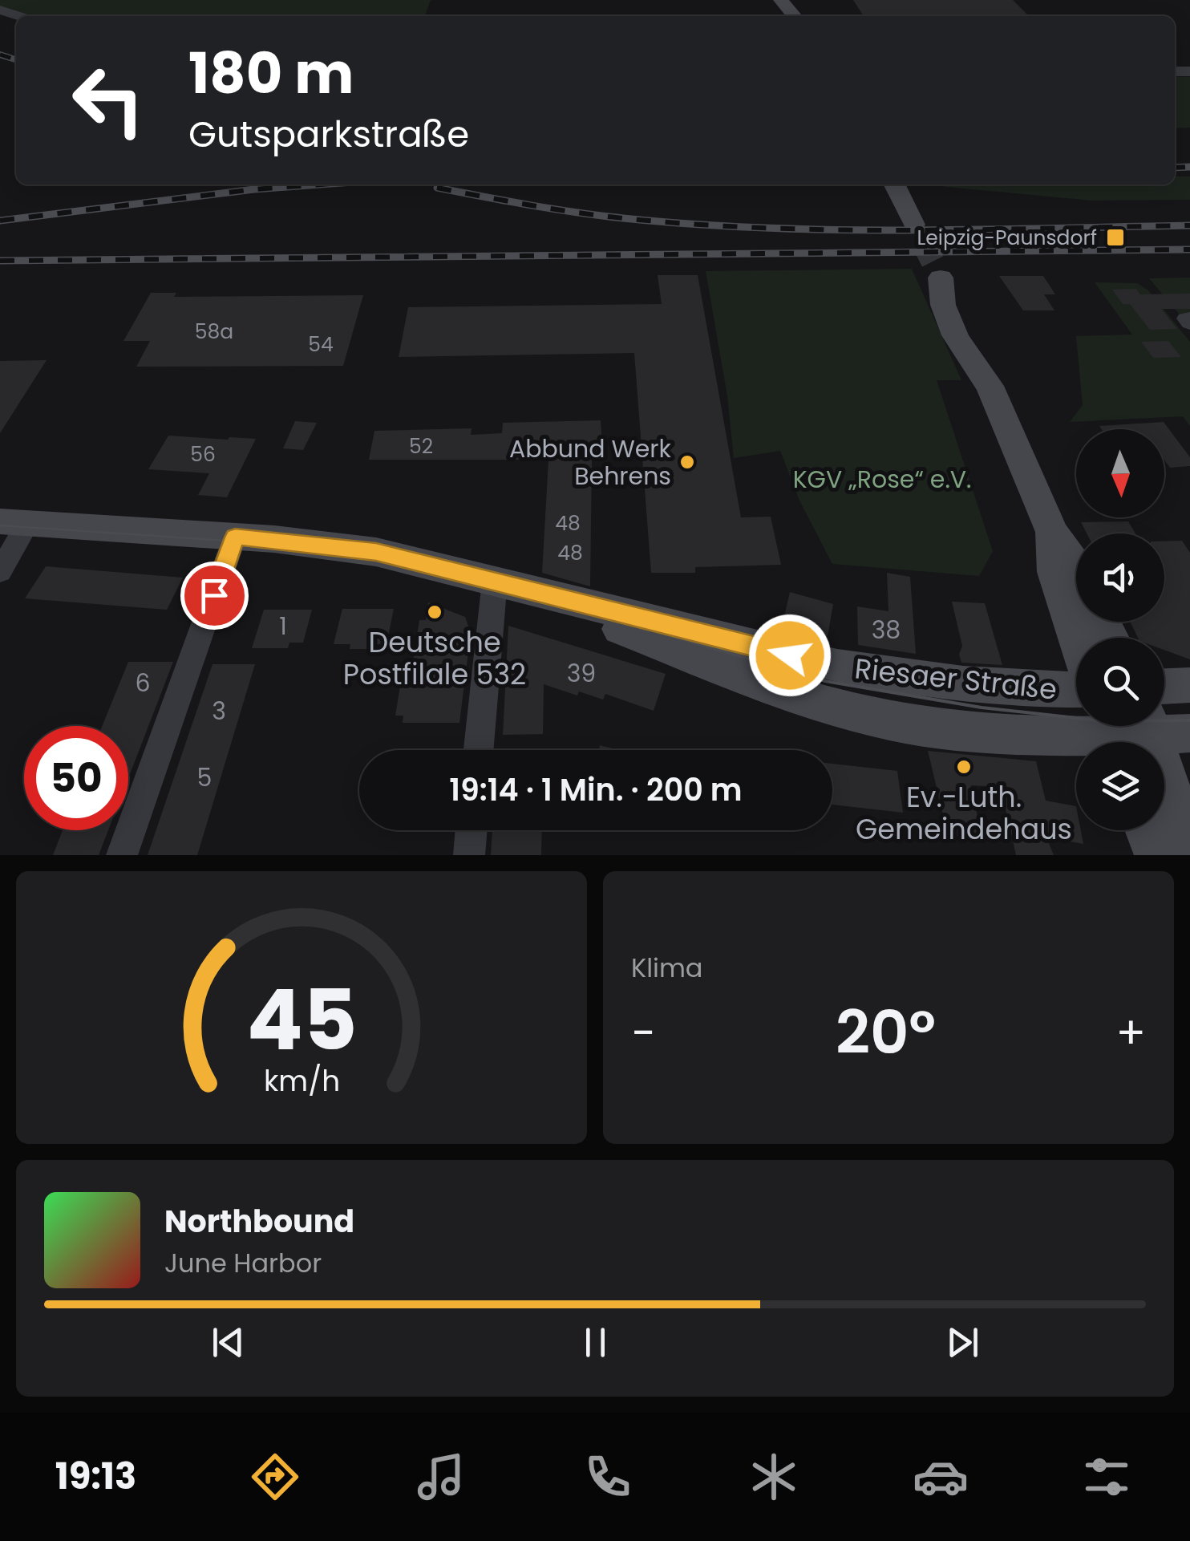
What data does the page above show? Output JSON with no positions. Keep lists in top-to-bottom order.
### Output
{
  "streets": {
    "main road": ["Riesaer Straße"]
  },
  "parks": ["KGV „Rose“ e.V."],
  "places": {
    "transit": ["Leipzig-Paunsdorf"],
    "other": ["Abbund Werk Behrens", "Deutsche Postfilale 532", "Ev.-Luth. Gemeindehaus"]
  },
  "house_numbers": [
    "58a",
    "54",
    "52",
    "56",
    "48",
    "48",
    "1",
    "38",
    "39",
    "6",
    "3",
    "5"
  ],
  "north": "bottom",
  "page": {
    "turn": ["180 m", "Gutsparkstraße"],
    "limit": "50",
    "trip": "19:14 · 1 Min. · 200 m",
    "tile": "Klima",
    "heat": ["−", "20°", "+"],
    "song": ["Northbound", "June Harbor"],
    "tabs": "19:13",
    "gauge": ["45", "km/h"]
  }
}
